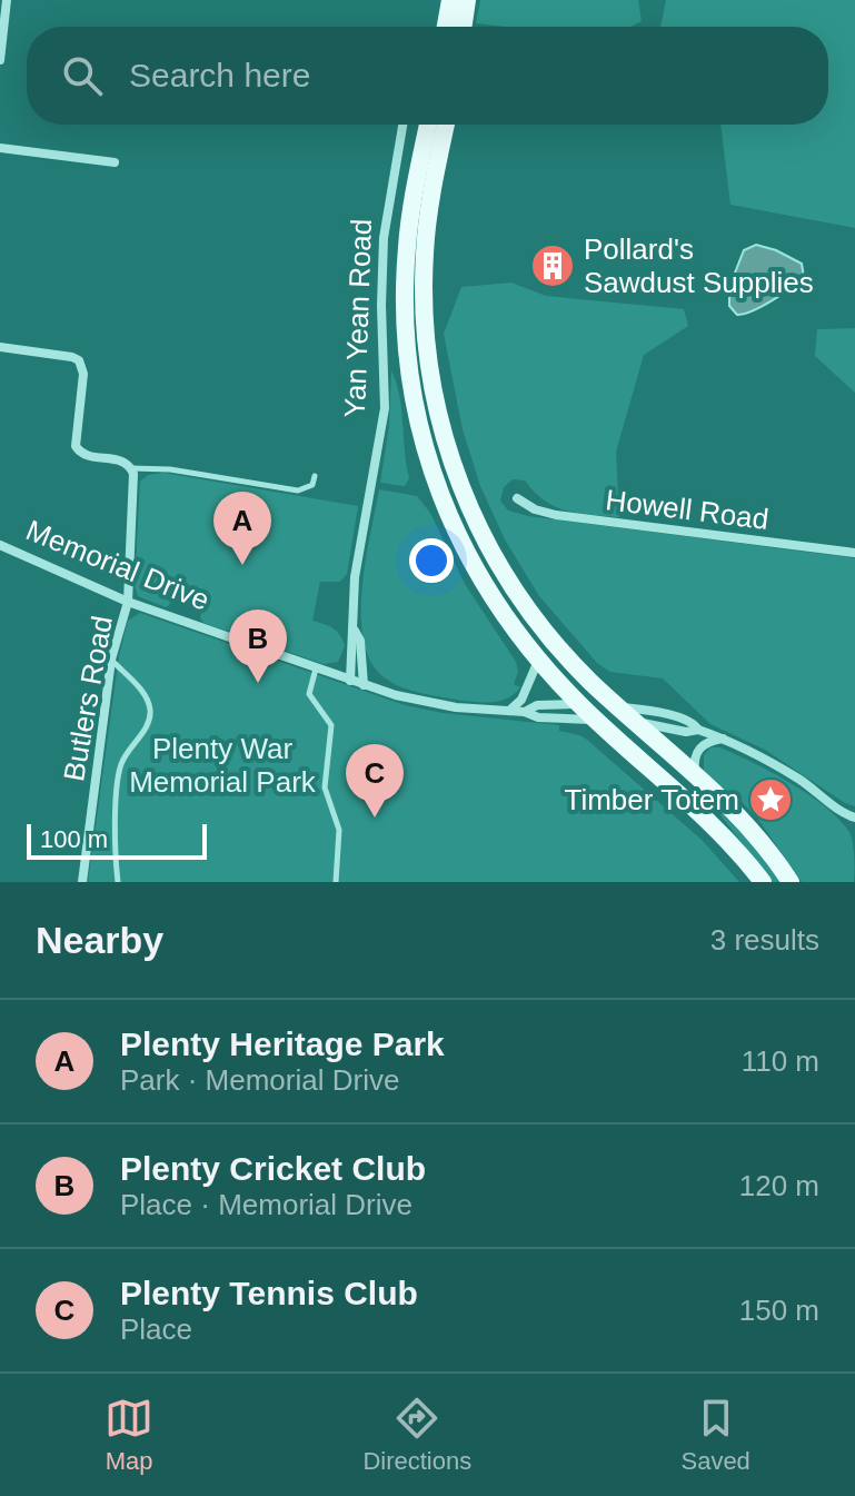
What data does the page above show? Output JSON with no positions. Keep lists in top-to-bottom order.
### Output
{
  "streets": {
    "main road": ["Yan Yean Road", "Memorial Drive"],
    "street": ["Howell Road", "Butlers Road"]
  },
  "crossings": [
    ["Yan Yean Road", "Memorial Drive"],
    ["Memorial Drive", "Butlers Road"]
  ],
  "parks": ["Plenty War Memorial Park"],
  "places": {
    "building": ["Pollard's Sawdust Supplies"],
    "place": ["Timber Totem"]
  },
  "scale_bar": "100 m",
  "page": {
    "search": "Search here",
    "pins": ["A", "B", "C"],
    "scale": "100 m",
    "heading": ["Nearby", "3 results"],
    "list": [
      {
        "mark": "A",
        "name": "Plenty Heritage Park",
        "note": "Park · Memorial Drive",
        "value": "110 m"
      },
      {
        "mark": "B",
        "name": "Plenty Cricket Club",
        "note": "Place · Memorial Drive",
        "value": "120 m"
      },
      {
        "mark": "C",
        "name": "Plenty Tennis Club",
        "note": "Place",
        "value": "150 m"
      }
    ],
    "nav": ["Map", "Directions", "Saved"]
  }
}
